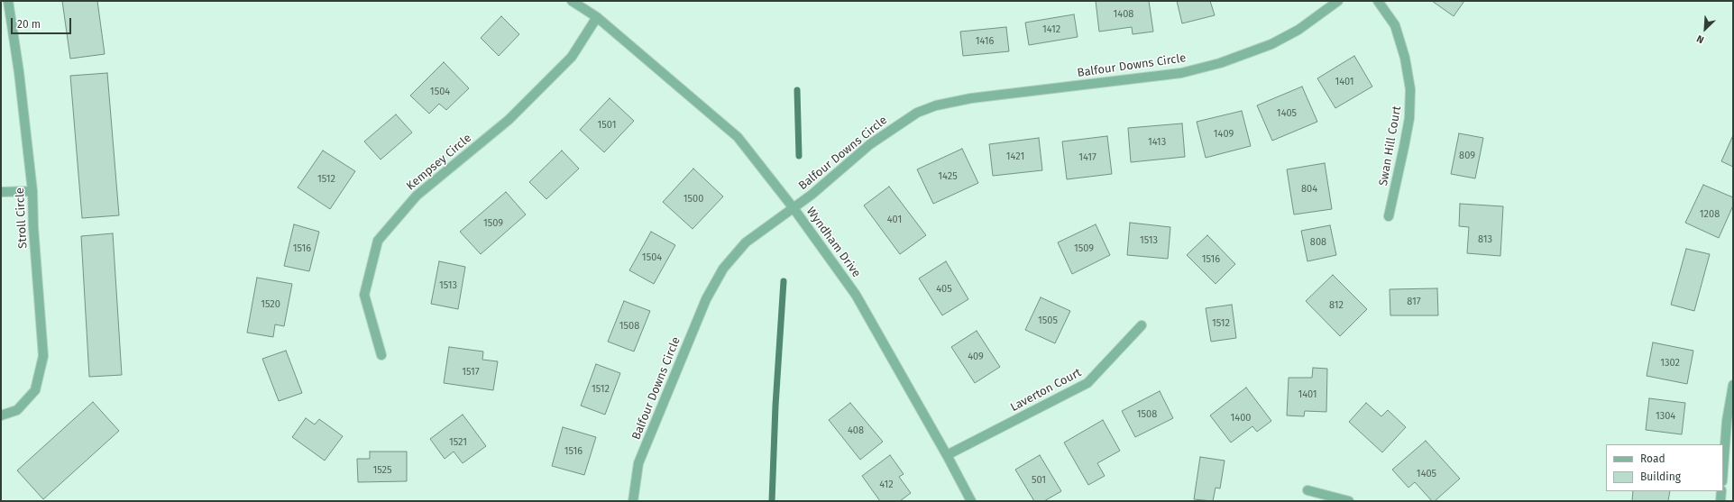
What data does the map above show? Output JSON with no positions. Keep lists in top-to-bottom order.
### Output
{
  "streets": {
    "street": [
      "Balfour Downs Circle",
      "Swan Hill Court",
      "Kempsey Circle",
      "Stroll Circle",
      "Wyndham Drive",
      "Laverton Court"
    ]
  },
  "crossings": [
    ["Balfour Downs Circle", "Wyndham Drive"],
    ["Kempsey Circle", "Wyndham Drive"],
    ["Wyndham Drive", "Laverton Court"]
  ],
  "house_numbers": [
    "1408",
    "1412",
    "1416",
    "1401",
    "1504",
    "1405",
    "1501",
    "1409",
    "1413",
    "809",
    "1421",
    "1417",
    "1425",
    "1512",
    "804",
    "1500",
    "1208",
    "401",
    "1509",
    "813",
    "1513",
    "808",
    "1516",
    "1509",
    "1504",
    "1516",
    "1513",
    "405",
    "817",
    "1520",
    "812",
    "1505",
    "1512",
    "1508",
    "409",
    "1302",
    "1517",
    "1512",
    "1401",
    "1508",
    "1304",
    "1400",
    "408",
    "1521",
    "1516",
    "1525",
    "1405",
    "501",
    "412"
  ],
  "legend": ["Road", "Building"],
  "scale_bar": "20 m",
  "north": "bottom left"
}
